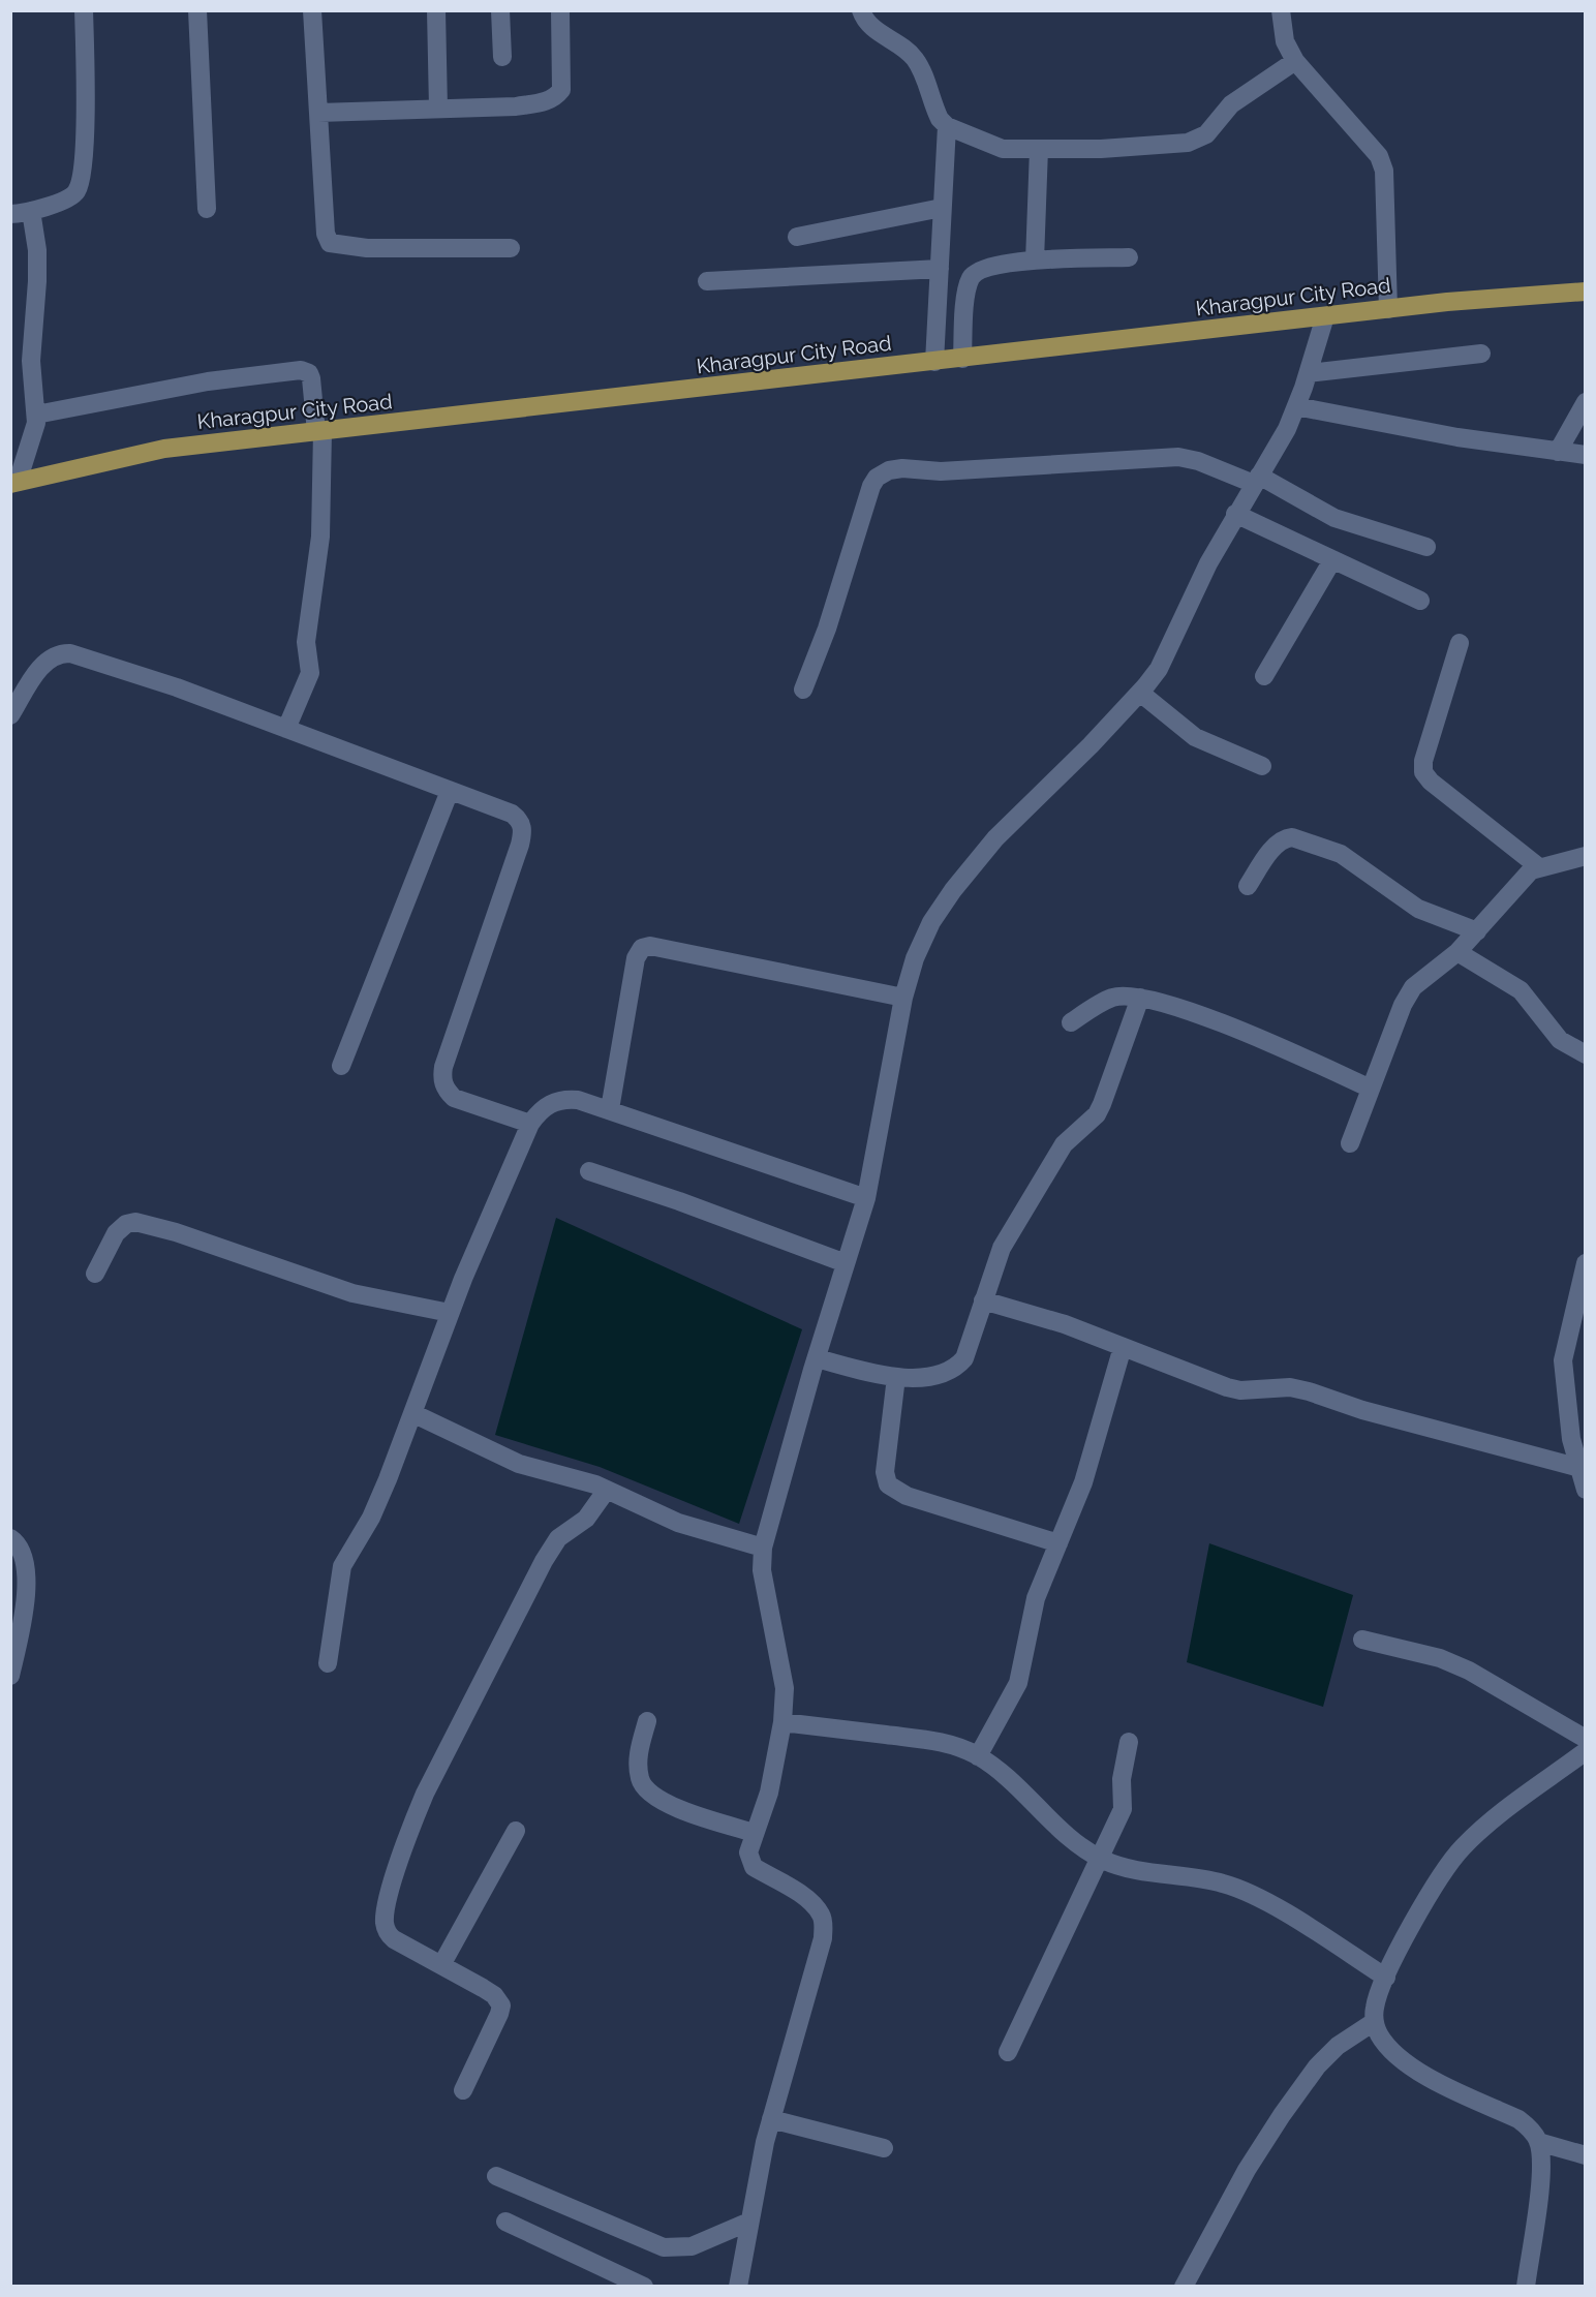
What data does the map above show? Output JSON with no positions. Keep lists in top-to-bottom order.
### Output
{
  "streets": {
    "main road": ["Kharagpur City Road"]
  }
}
